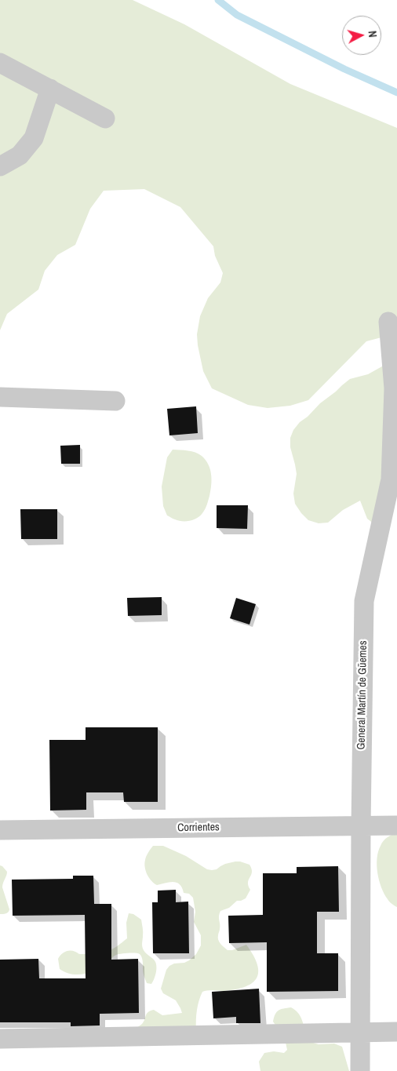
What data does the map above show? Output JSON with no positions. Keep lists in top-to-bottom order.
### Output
{
  "streets": {
    "street": ["General Martín de Güemes", "Corrientes"]
  },
  "crossings": [
    ["General Martín de Güemes", "Corrientes"]
  ],
  "north": "right"
}
